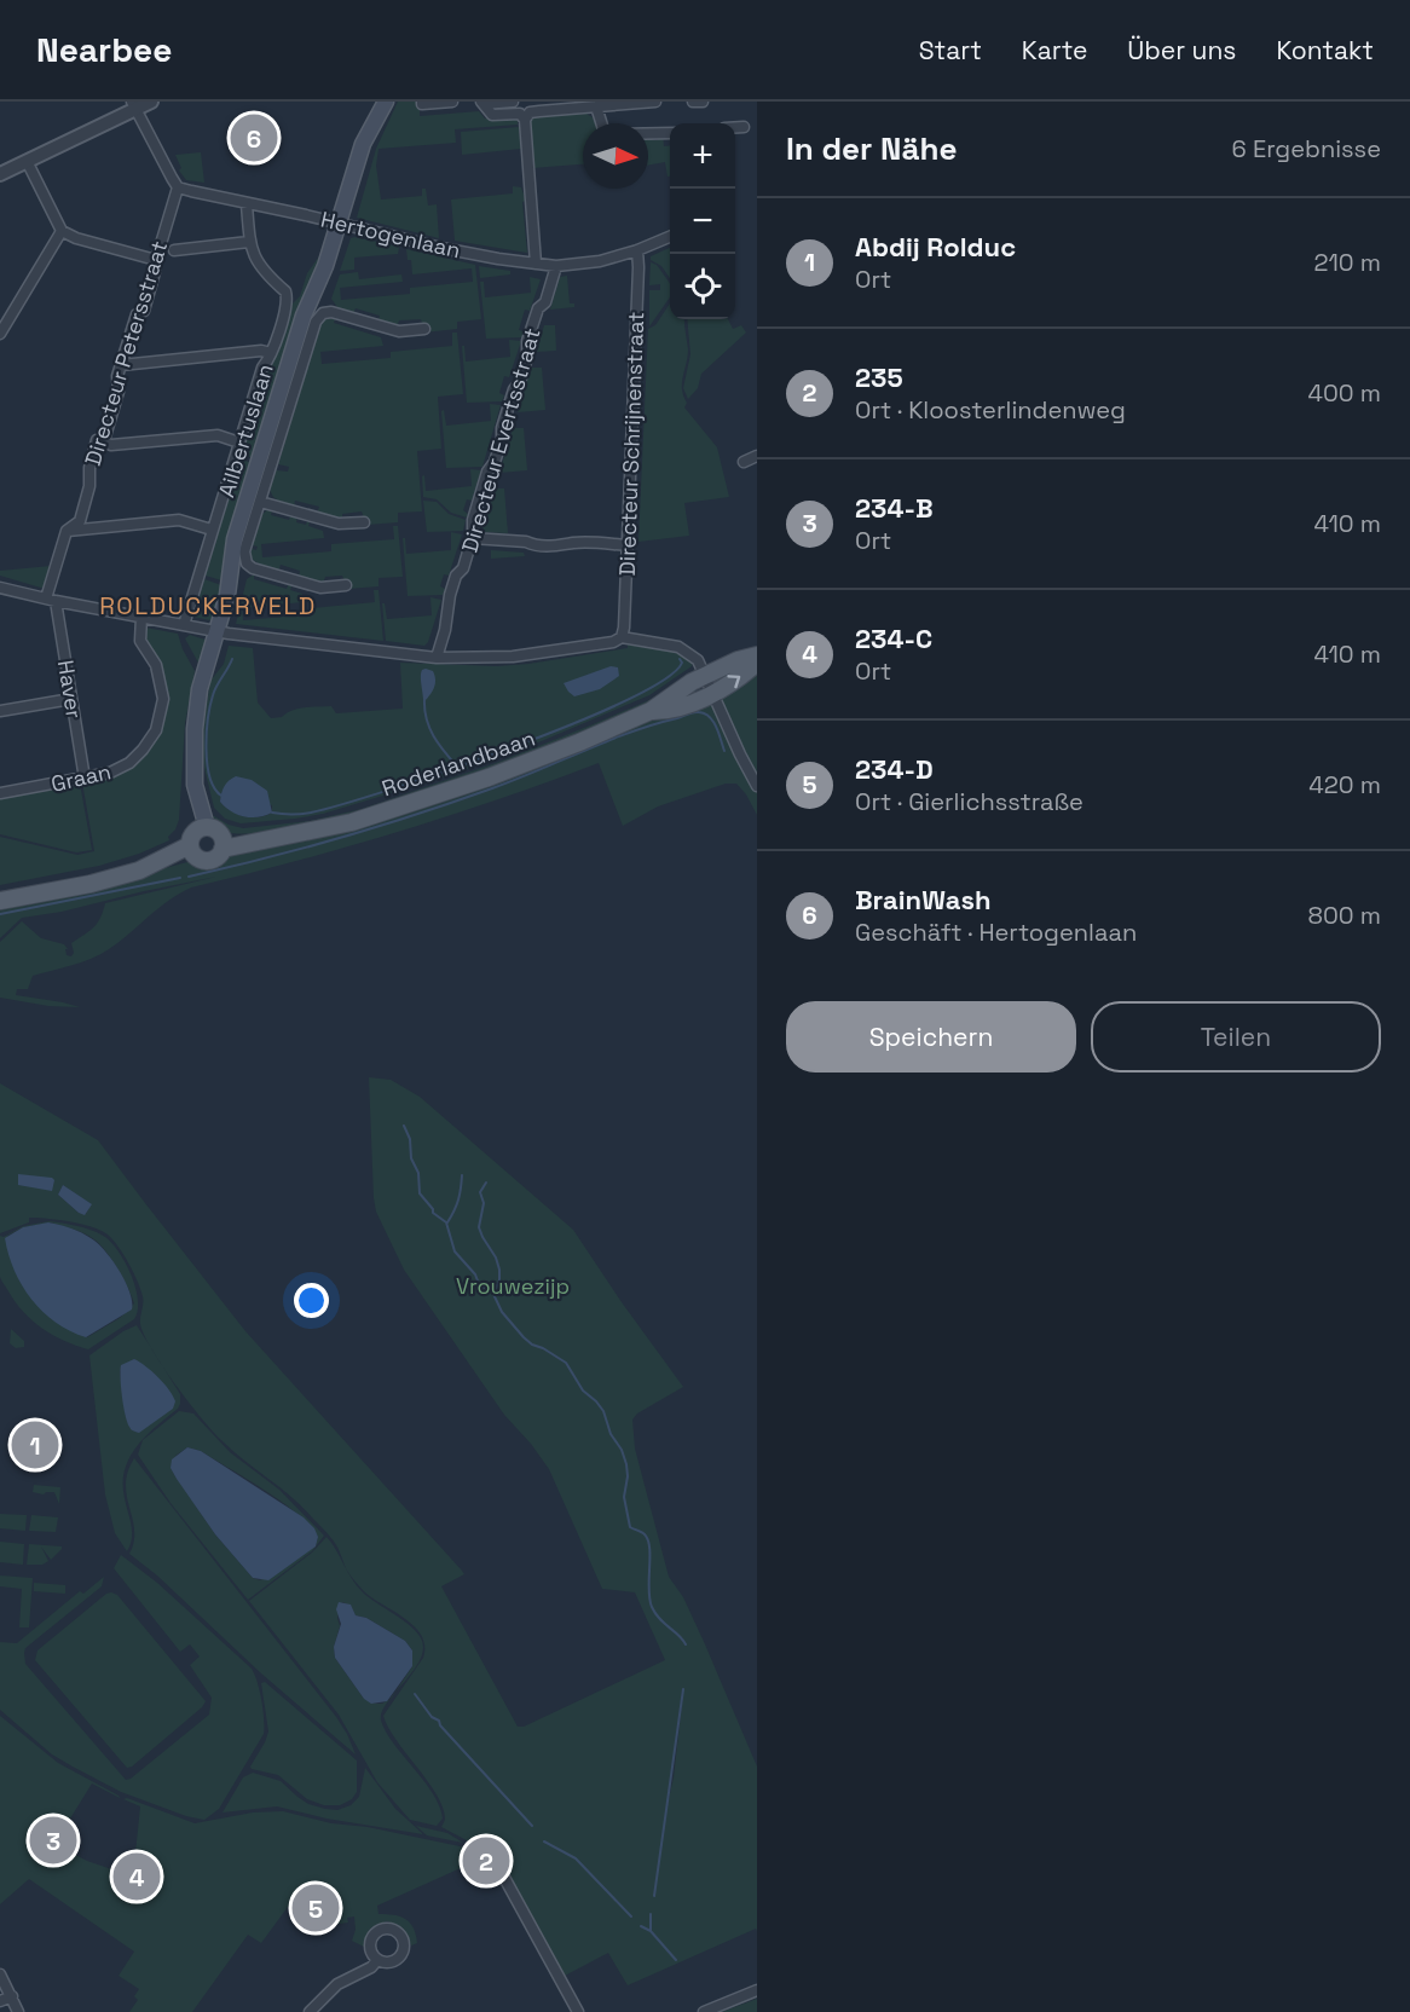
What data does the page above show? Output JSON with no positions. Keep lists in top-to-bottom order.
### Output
{
  "streets": {
    "main road": ["Ailbertuslaan", "Roderlandbaan"],
    "street": [
      "Hertogenlaan",
      "Directeur Petersstraat",
      "Directeur Evertsstraat",
      "Directeur Schrijnenstraat",
      "Haver",
      "Graan"
    ]
  },
  "crossings": [
    ["Hertogenlaan", "Directeur Petersstraat"],
    ["Hertogenlaan", "Ailbertuslaan"],
    ["Hertogenlaan", "Directeur Evertsstraat"],
    ["Hertogenlaan", "Directeur Schrijnenstraat"],
    ["Directeur Petersstraat", "Haver"],
    ["Ailbertuslaan", "Roderlandbaan"],
    ["Haver", "Graan"]
  ],
  "districts": ["ROLDUCKERVELD"],
  "parks": ["Vrouwezijp"],
  "north": "right",
  "page": {
    "header": "Nearbee",
    "nav": [
      "Start",
      "Karte",
      "Über uns",
      "Kontakt"
    ],
    "heading": ["In der Nähe", "6 Ergebnisse"],
    "pins": [
      "6",
      "1",
      "3",
      "2",
      "4",
      "5"
    ],
    "map_buttons": ["+", "−"],
    "list": [
      {
        "mark": "1",
        "name": "Abdij Rolduc",
        "note": "Ort",
        "value": "210 m"
      },
      {
        "mark": "2",
        "name": "235",
        "note": "Ort · Kloosterlindenweg",
        "value": "400 m"
      },
      {
        "mark": "3",
        "name": "234-B",
        "note": "Ort",
        "value": "410 m"
      },
      {
        "mark": "4",
        "name": "234-C",
        "note": "Ort",
        "value": "410 m"
      },
      {
        "mark": "5",
        "name": "234-D",
        "note": "Ort · Gierlichsstraße",
        "value": "420 m"
      },
      {
        "mark": "6",
        "name": "BrainWash",
        "note": "Geschäft · Hertogenlaan",
        "value": "800 m"
      }
    ],
    "buttons": ["Speichern", "Teilen"]
  }
}
